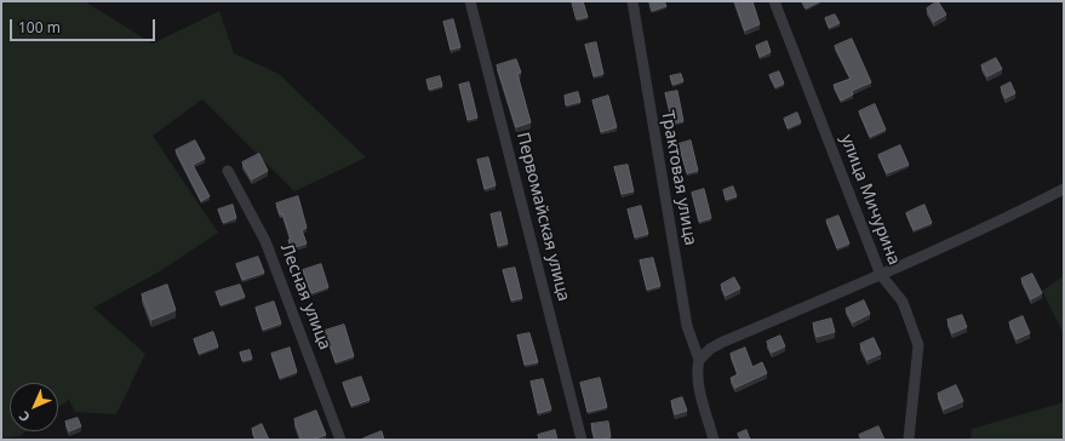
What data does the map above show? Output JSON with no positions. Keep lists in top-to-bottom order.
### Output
{
  "streets": {
    "street": [
      "Трактовая улица",
      "улица Мичурина",
      "Первомайская улица",
      "Лесная улица"
    ]
  },
  "scale_bar": "100 m",
  "north": "bottom left"
}
